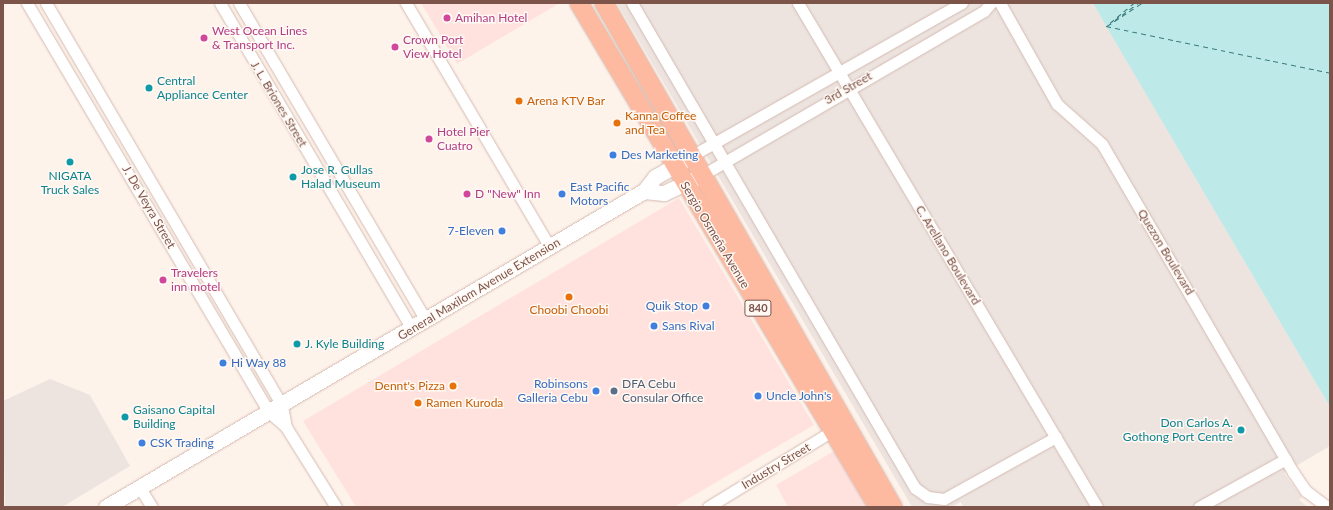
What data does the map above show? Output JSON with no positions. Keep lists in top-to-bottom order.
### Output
{
  "streets": {
    "highway": ["Sergio Osmeña Avenue", "840"],
    "main road": ["General Maxilom Avenue Extension"],
    "street": [
      "3rd Street",
      "J. L. Briones Street",
      "J. De Veyra Street",
      "Quezon Boulevard",
      "C. Arellano Boulevard",
      "Industry Street"
    ]
  },
  "crossings": [
    ["3rd Street", "Sergio Osmeña Avenue"],
    ["3rd Street", "C. Arellano Boulevard"],
    ["3rd Street", "General Maxilom Avenue Extension"],
    ["J. L. Briones Street", "General Maxilom Avenue Extension"],
    ["J. De Veyra Street", "General Maxilom Avenue Extension"],
    ["Sergio Osmeña Avenue", "General Maxilom Avenue Extension"],
    ["Sergio Osmeña Avenue", "Industry Street"]
  ],
  "places": [
    "Amihan Hotel",
    "West Ocean Lines & Transport Inc.",
    "Crown Port View Hotel",
    "Central Appliance Center",
    "Arena KTV Bar",
    "Kanna Coffee and Tea",
    "Hotel Pier Cuatro",
    "Des Marketing",
    "NIGATA Truck Sales",
    "Jose R. Gullas Halad Museum",
    "D \"New\" Inn",
    "East Pacific Motors",
    "7-Eleven",
    "Travelers inn motel",
    "Choobi Choobi",
    "Quik Stop",
    "Sans Rival",
    "J. Kyle Building",
    "Hi Way 88",
    "Dennt's Pizza",
    "Robinsons Galleria Cebu",
    "DFA Cebu Consular Office",
    "Uncle John's",
    "Ramen Kuroda",
    "Gaisano Capital Building",
    "Don Carlos A. Gothong Port Centre",
    "CSK Trading"
  ]
}
